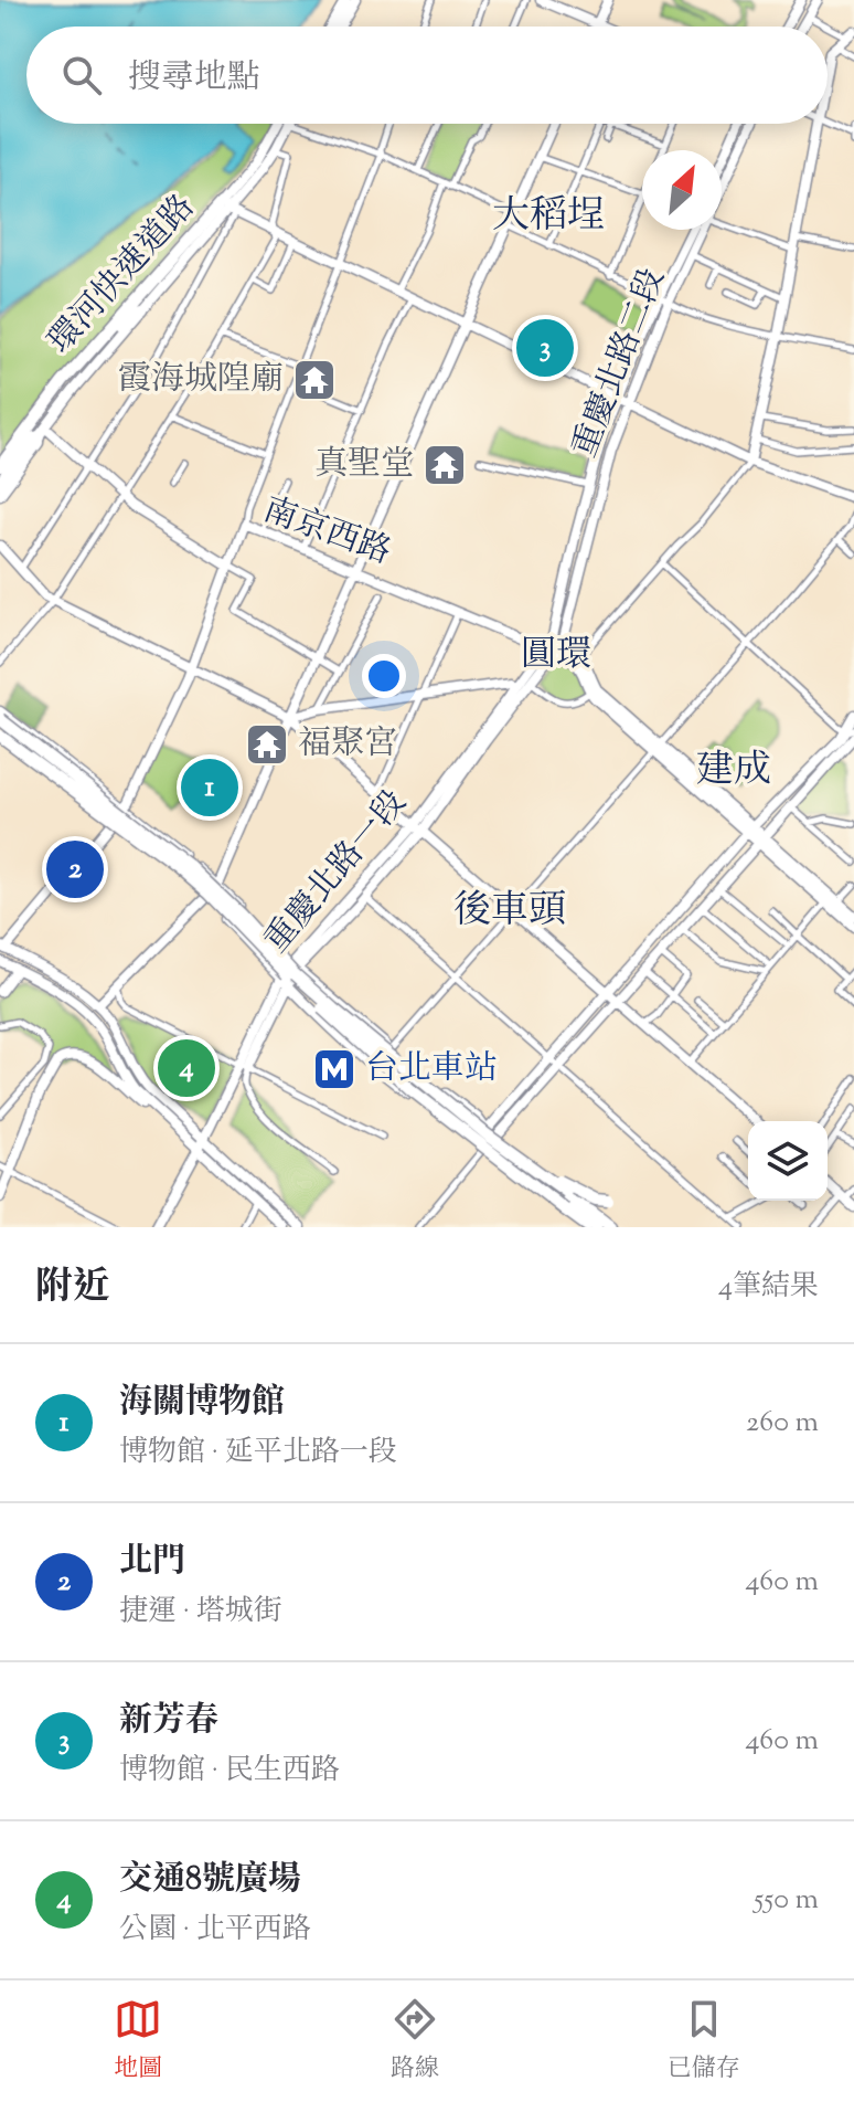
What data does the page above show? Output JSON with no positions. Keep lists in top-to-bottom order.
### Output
{
  "streets": {
    "highway": ["環河快速道路"],
    "street": ["重慶北路二段", "南京西路", "重慶北路一段"]
  },
  "crossings": [
    ["重慶北路二段", "南京西路"],
    ["重慶北路二段", "重慶北路一段"],
    ["南京西路", "重慶北路一段"]
  ],
  "districts": [
    "大稻埕",
    "圓環",
    "建成",
    "後車頭"
  ],
  "places": {
    "temple": ["霞海城隍廟", "真聖堂", "福聚宮"],
    "metro station": ["台北車站"]
  },
  "north": "top right",
  "page": {
    "search": "搜尋地點",
    "pins": [
      "3",
      "1",
      "2",
      "4"
    ],
    "heading": ["附近", "4筆結果"],
    "list": [
      {
        "mark": "1",
        "name": "海關博物館",
        "note": "博物館 · 延平北路一段",
        "value": "260 m"
      },
      {
        "mark": "2",
        "name": "北門",
        "note": "捷運 · 塔城街",
        "value": "460 m"
      },
      {
        "mark": "3",
        "name": "新芳春",
        "note": "博物館 · 民生西路",
        "value": "460 m"
      },
      {
        "mark": "4",
        "name": "交通8號廣場",
        "note": "公園 · 北平西路",
        "value": "550 m"
      }
    ],
    "nav": ["地圖", "路線", "已儲存"]
  }
}
